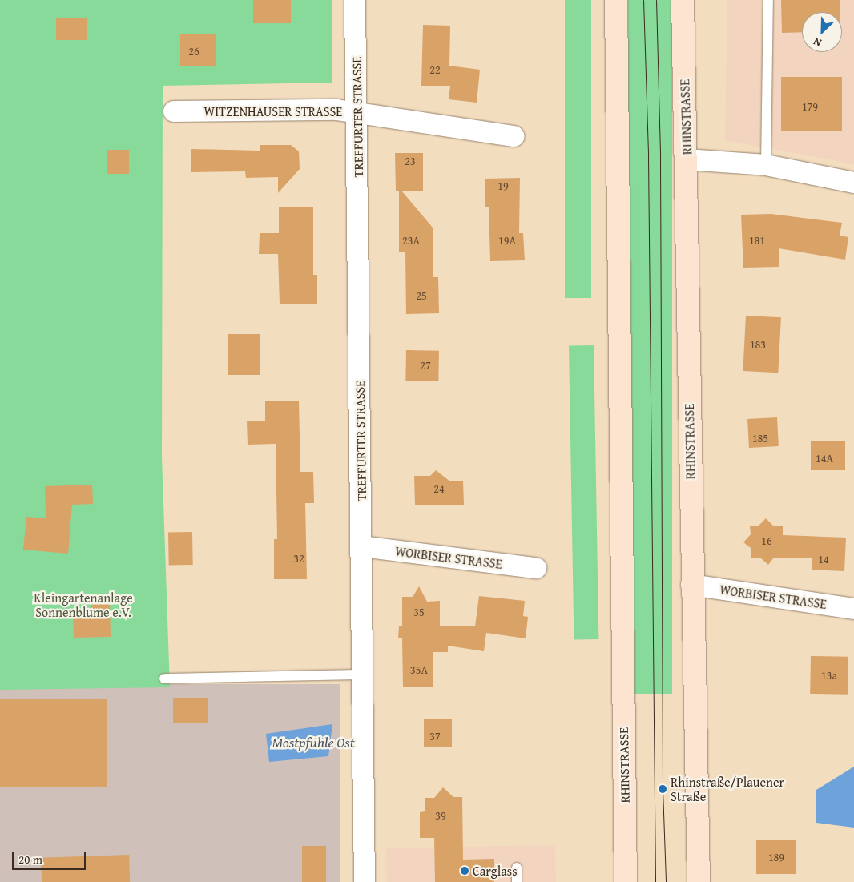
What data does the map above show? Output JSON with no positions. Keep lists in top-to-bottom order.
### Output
{
  "streets": {
    "main road": ["RHINSTRASSE"],
    "street": ["WITZENHAUSER STRASSE", "TREFFURTER STRASSE", "WORBISER STRASSE"]
  },
  "crossings": [
    ["WITZENHAUSER STRASSE", "TREFFURTER STRASSE"],
    ["TREFFURTER STRASSE", "WORBISER STRASSE"],
    ["RHINSTRASSE", "WORBISER STRASSE"]
  ],
  "water": ["Mostpfuhle Ost"],
  "parks": ["Kleingartenanlage Sonnenblume e.V."],
  "places": ["Rhinstraße/Plauener Straße", "Carglass"],
  "house_numbers": [
    "26",
    "22",
    "179",
    "23",
    "19",
    "23A",
    "19A",
    "181",
    "25",
    "183",
    "27",
    "185",
    "14A",
    "24",
    "16",
    "32",
    "14",
    "35",
    "35A",
    "13a",
    "37",
    "39",
    "189"
  ],
  "scale_bar": "20 m",
  "north": "bottom left"
}
